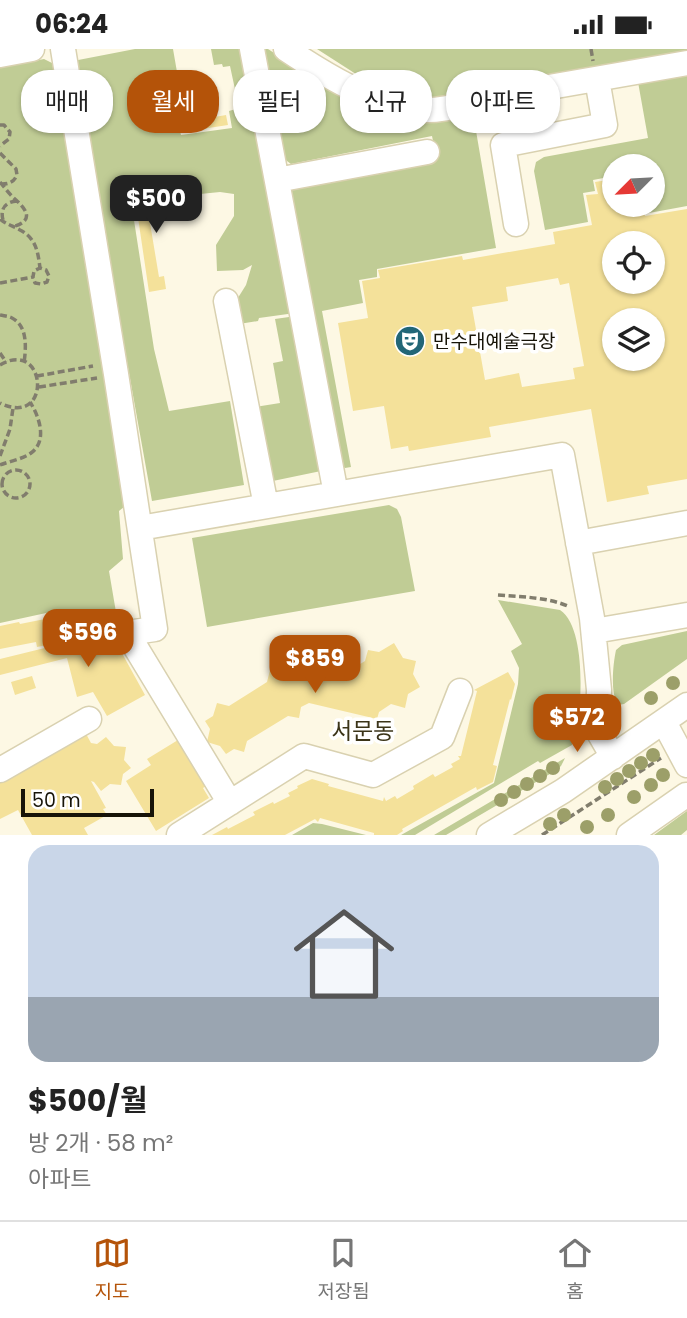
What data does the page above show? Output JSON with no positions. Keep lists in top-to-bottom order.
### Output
{
  "districts": ["서문동"],
  "places": {
    "theatre": ["만수대예술극장"]
  },
  "scale_bar": "50 m",
  "north": "bottom left",
  "page": {
    "status": "06:24",
    "chip": [
      "매매",
      "월세",
      "필터",
      "신규",
      "아파트"
    ],
    "price": [
      "$500",
      "$596",
      "$859",
      "$572"
    ],
    "scale": "50 m",
    "list": [
      {
        "name": "$500/월",
        "note": "방 2개 · 58 m² · 아파트"
      }
    ],
    "tabs": ["지도", "저장됨", "홈"]
  }
}
